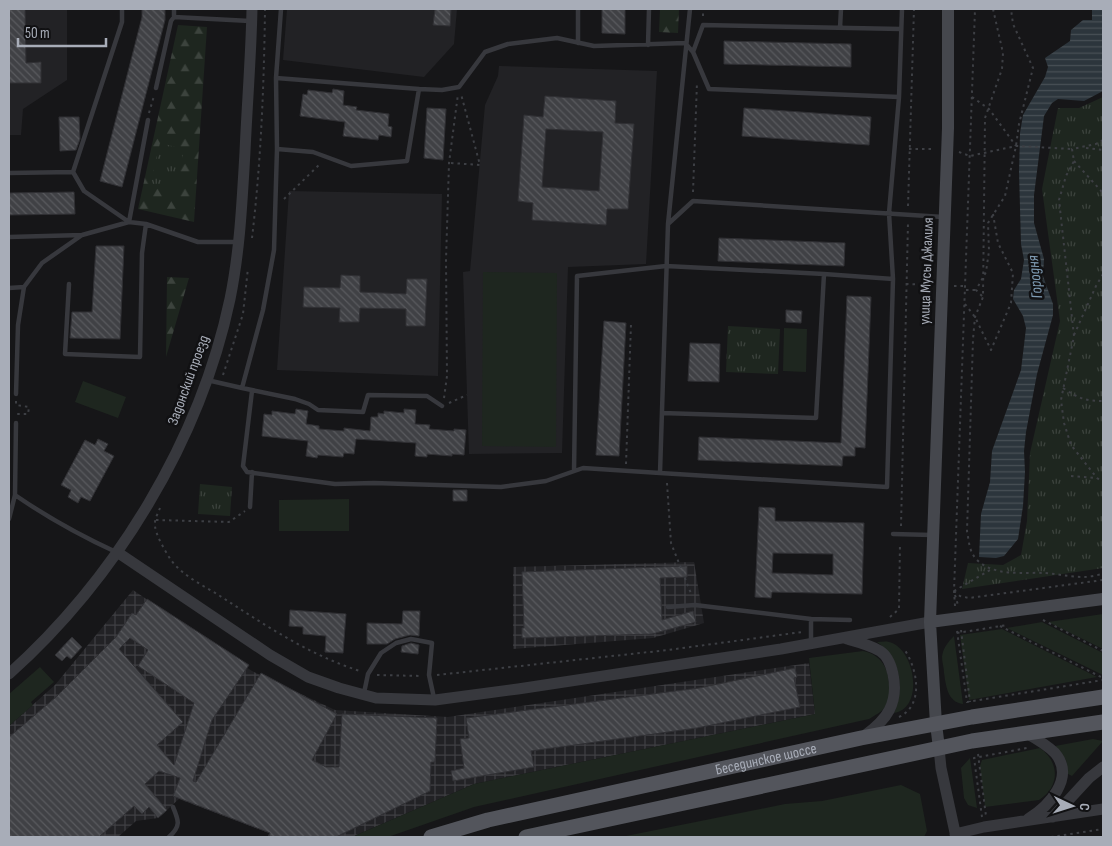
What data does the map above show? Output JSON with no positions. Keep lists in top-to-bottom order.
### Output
{
  "streets": {
    "main road": ["улица Мусы Джалиля", "Бесединское шоссе"],
    "street": ["Задонский проезд"]
  },
  "crossings": [
    ["улица Мусы Джалиля", "Бесединское шоссе"]
  ],
  "water": ["Городня"],
  "scale_bar": "50 m",
  "north": "right"
}
